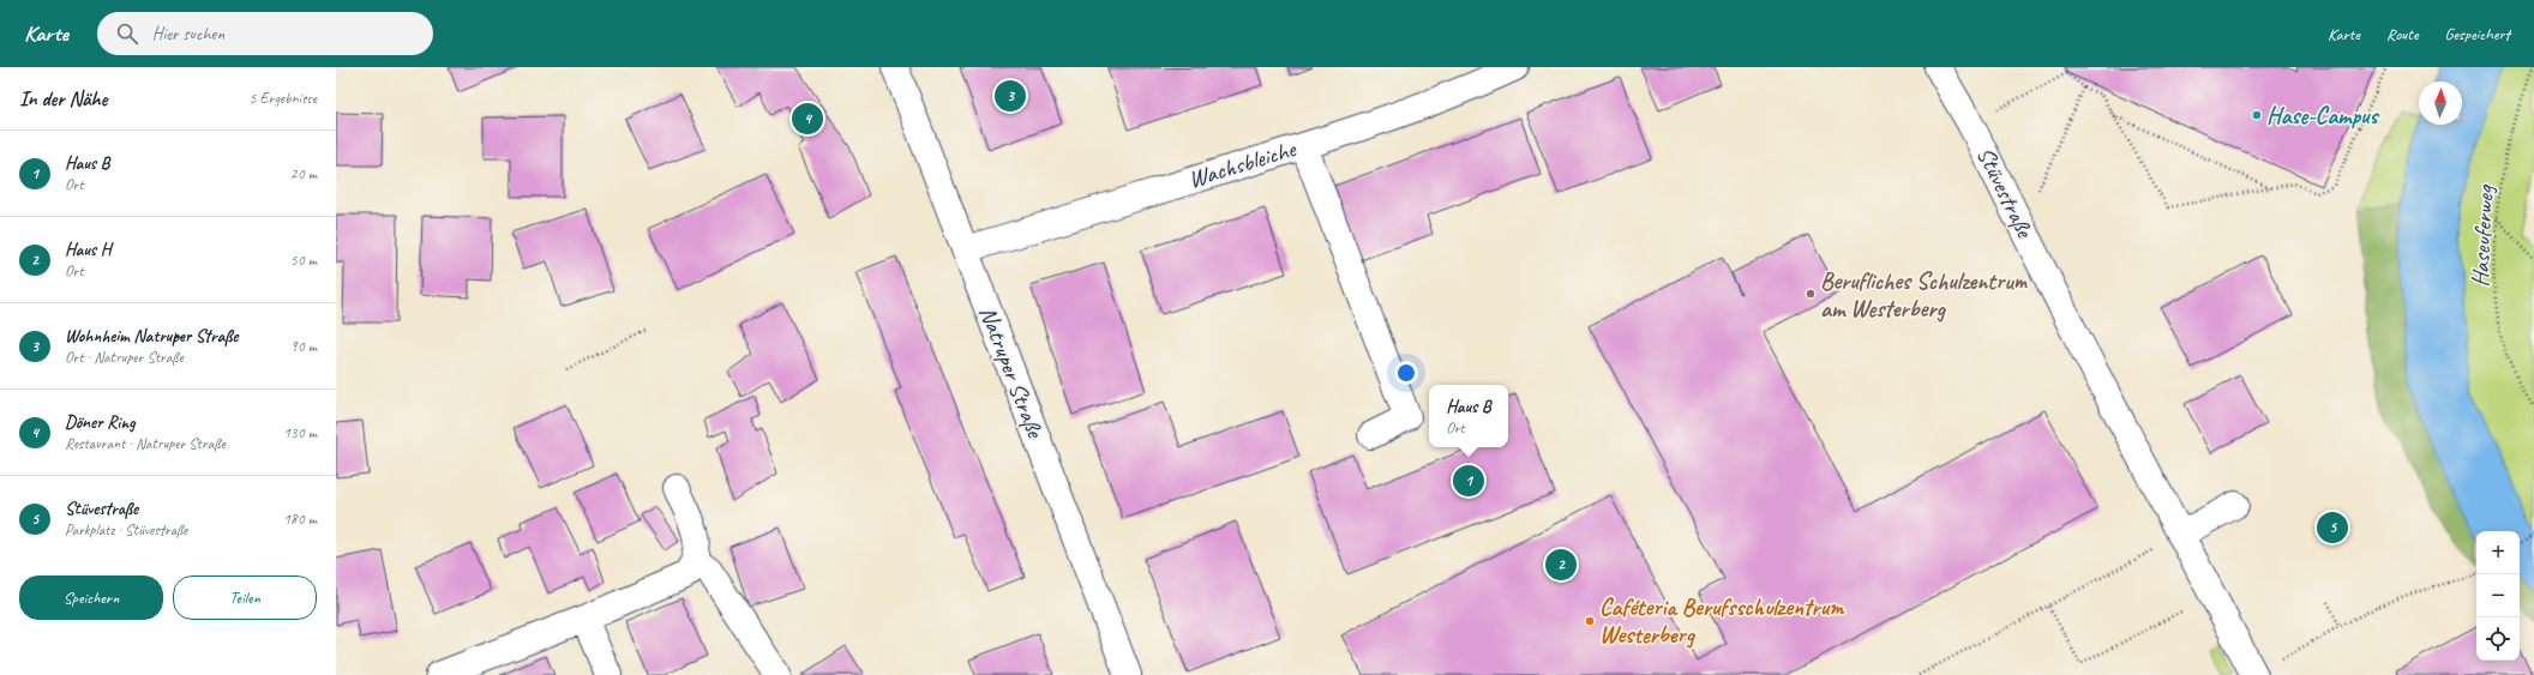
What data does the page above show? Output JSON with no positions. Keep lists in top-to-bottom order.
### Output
{
  "streets": {
    "street": ["Wachsbleiche", "Stüvestraße", "Natruper Straße"],
    "path": ["Haseuferweg"]
  },
  "crossings": [
    ["Wachsbleiche", "Natruper Straße"]
  ],
  "places": ["Hase-Campus", "Berufliches Schulzentrum am Westerberg", "Caféteria Berufsschulzentrum Westerberg"],
  "north": "top",
  "page": {
    "header": "Karte",
    "search": "Hier suchen",
    "nav": ["Karte", "Route", "Gespeichert"],
    "heading": ["In der Nähe", "5 Ergebnisse"],
    "pins": [
      "3",
      "4",
      "1",
      "5",
      "2"
    ],
    "list": [
      {
        "mark": "1",
        "name": "Haus B",
        "note": "Ort",
        "value": "20 m"
      },
      {
        "mark": "2",
        "name": "Haus H",
        "note": "Ort",
        "value": "50 m"
      },
      {
        "mark": "3",
        "name": "Wohnheim Natruper Straße",
        "note": "Ort · Natruper Straße",
        "value": "90 m"
      },
      {
        "mark": "4",
        "name": "Döner Ring",
        "note": "Restaurant · Natruper Straße",
        "value": "130 m"
      },
      {
        "mark": "5",
        "name": "Stüvestraße",
        "note": "Parkplatz · Stüvestraße",
        "value": "180 m"
      }
    ],
    "popup": ["Haus B", "Ort"],
    "map_buttons": ["+", "−"],
    "buttons": ["Speichern", "Teilen"]
  }
}
